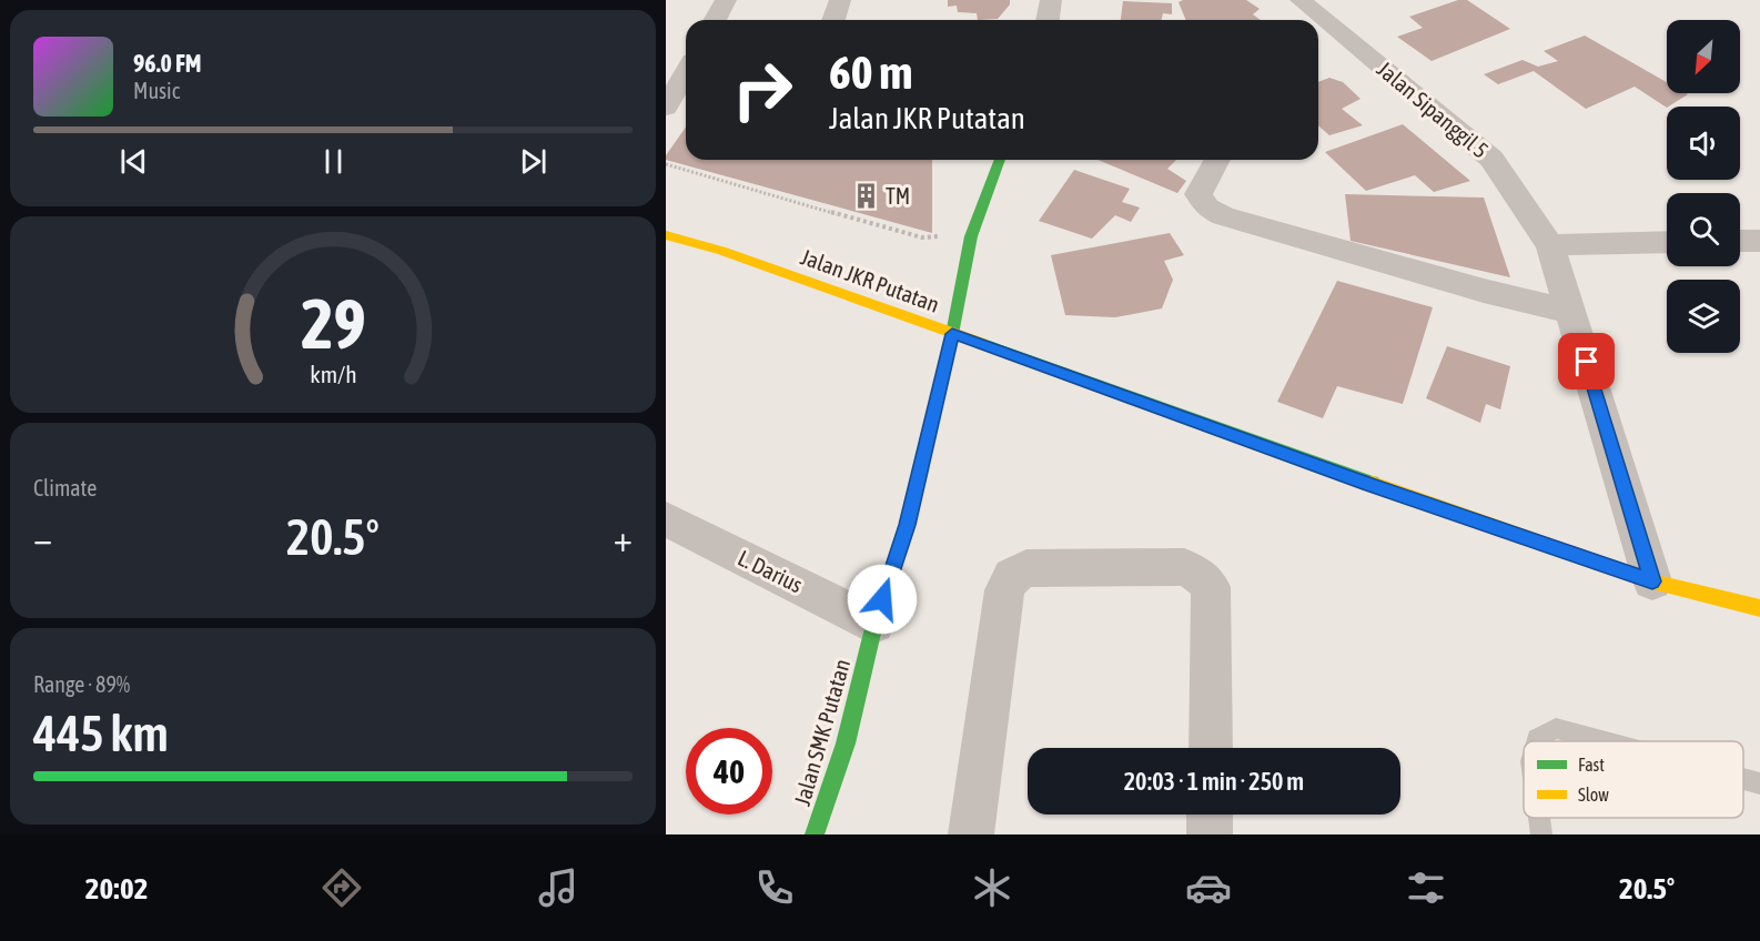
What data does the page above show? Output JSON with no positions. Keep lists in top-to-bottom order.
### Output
{
  "streets": {
    "street": [
      "Jalan Sipanggil 5",
      "Jalan JKR Putatan",
      "L. Darius",
      "Jalan SMK Putatan"
    ]
  },
  "crossings": [
    ["Jalan Sipanggil 5", "Jalan JKR Putatan"],
    ["Jalan JKR Putatan", "Jalan SMK Putatan"],
    ["L. Darius", "Jalan SMK Putatan"]
  ],
  "places": {
    "building": ["TM"]
  },
  "legend": ["Fast", "Slow"],
  "north": "bottom left",
  "page": {
    "turn": ["60 m", "Jalan JKR Putatan"],
    "song": ["96.0 FM", "Music"],
    "tile": [
      "Climate",
      ["Range · 89%", "445 km"]
    ],
    "heat": ["−", "20.5°", "+"],
    "limit": "40",
    "trip": "20:03 · 1 min · 250 m",
    "tabs": ["20:02", "20.5°"],
    "gauge": ["29", "km/h"]
  }
}
